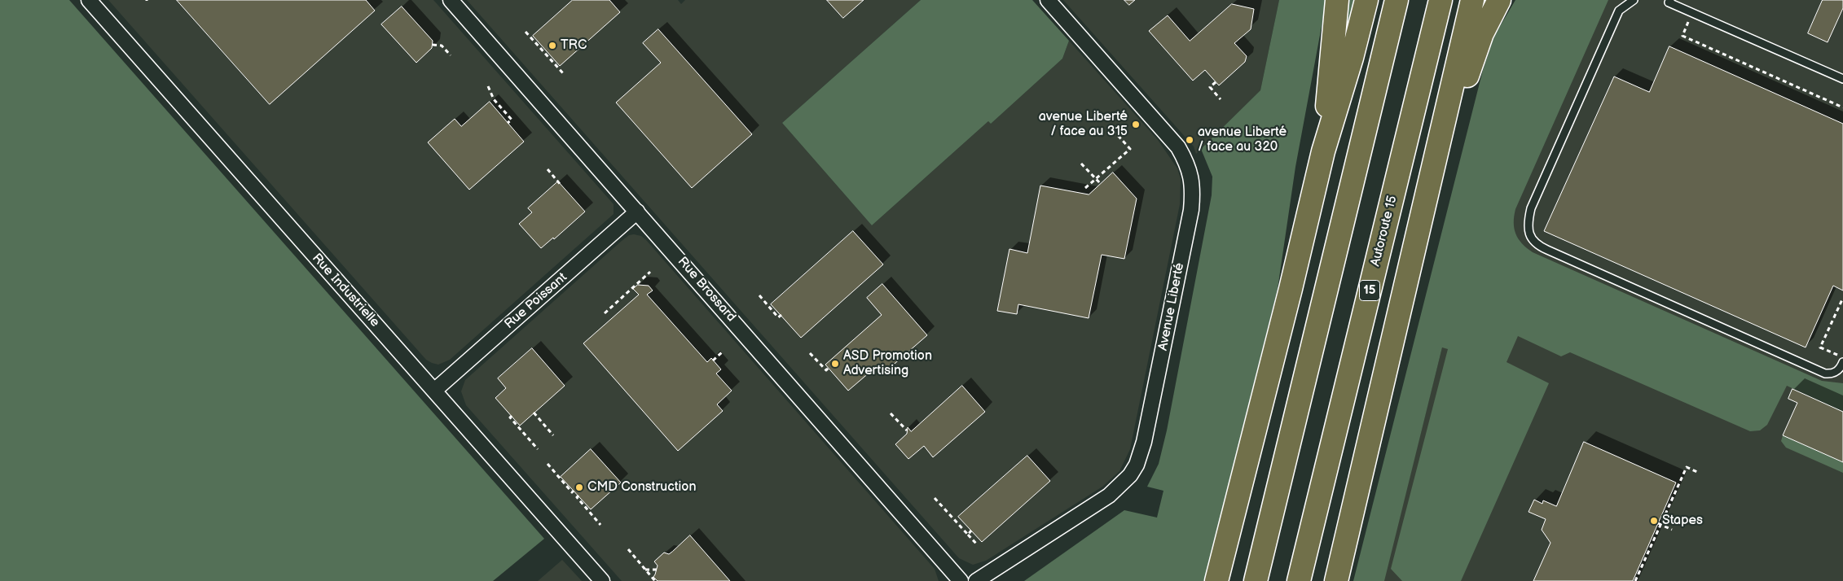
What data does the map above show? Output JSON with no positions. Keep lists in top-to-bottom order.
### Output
{
  "streets": {
    "highway": ["Autoroute 15", "15"],
    "street": [
      "Rue Brossard",
      "Rue Industrielle",
      "Rue Poissant",
      "Avenue Liberté"
    ]
  },
  "crossings": [
    ["Rue Brossard", "Rue Poissant"],
    ["Rue Industrielle", "Rue Poissant"]
  ],
  "places": [
    "TRC",
    "avenue Liberté / face au 315",
    "avenue Liberté / face au 320",
    "ASD Promotion Advertising",
    "CMD Construction",
    "Stapes"
  ]
}
